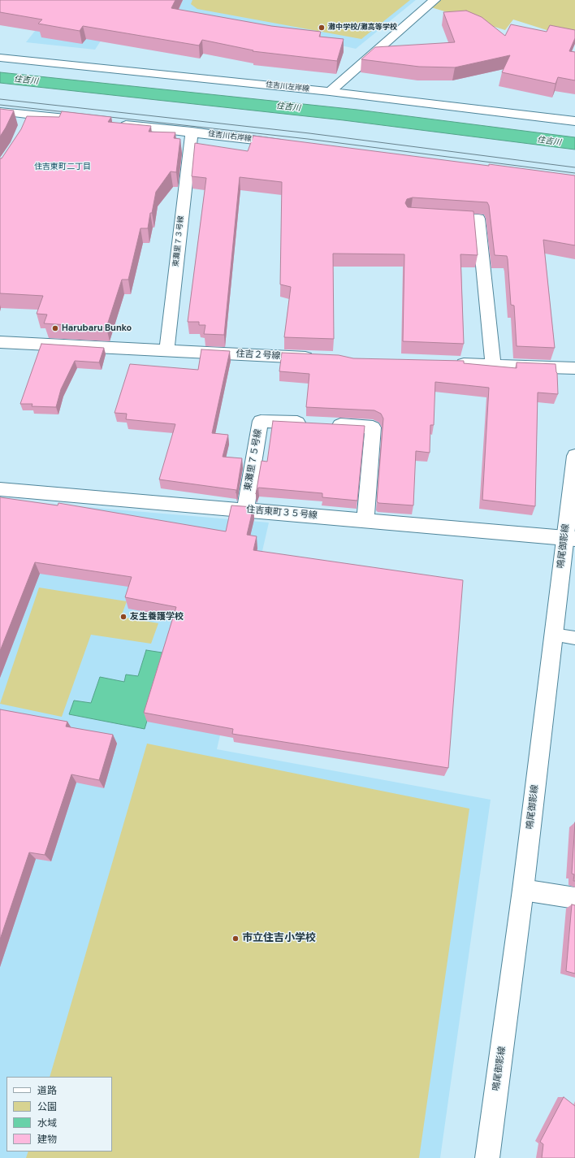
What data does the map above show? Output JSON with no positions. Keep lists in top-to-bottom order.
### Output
{
  "streets": {
    "street": [
      "住吉川左岸線",
      "住吉川右岸線",
      "東灘里７３号線",
      "住吉２号線",
      "東灘里７５号線",
      "住吉東町３５号線",
      "鳴尾御影線"
    ]
  },
  "crossings": [
    ["住吉川右岸線", "東灘里７３号線"],
    ["東灘里７３号線", "住吉２号線"],
    ["東灘里７５号線", "住吉東町３５号線"],
    ["住吉東町３５号線", "鳴尾御影線"]
  ],
  "districts": ["住吉東町二丁目"],
  "water": ["住吉川"],
  "places": [
    "灘中学校/灘高等学校",
    "Harubaru Bunko",
    "友生養護学校",
    "市立住吉小学校"
  ],
  "legend": [
    "道路",
    "公園",
    "水域",
    "建物"
  ]
}
